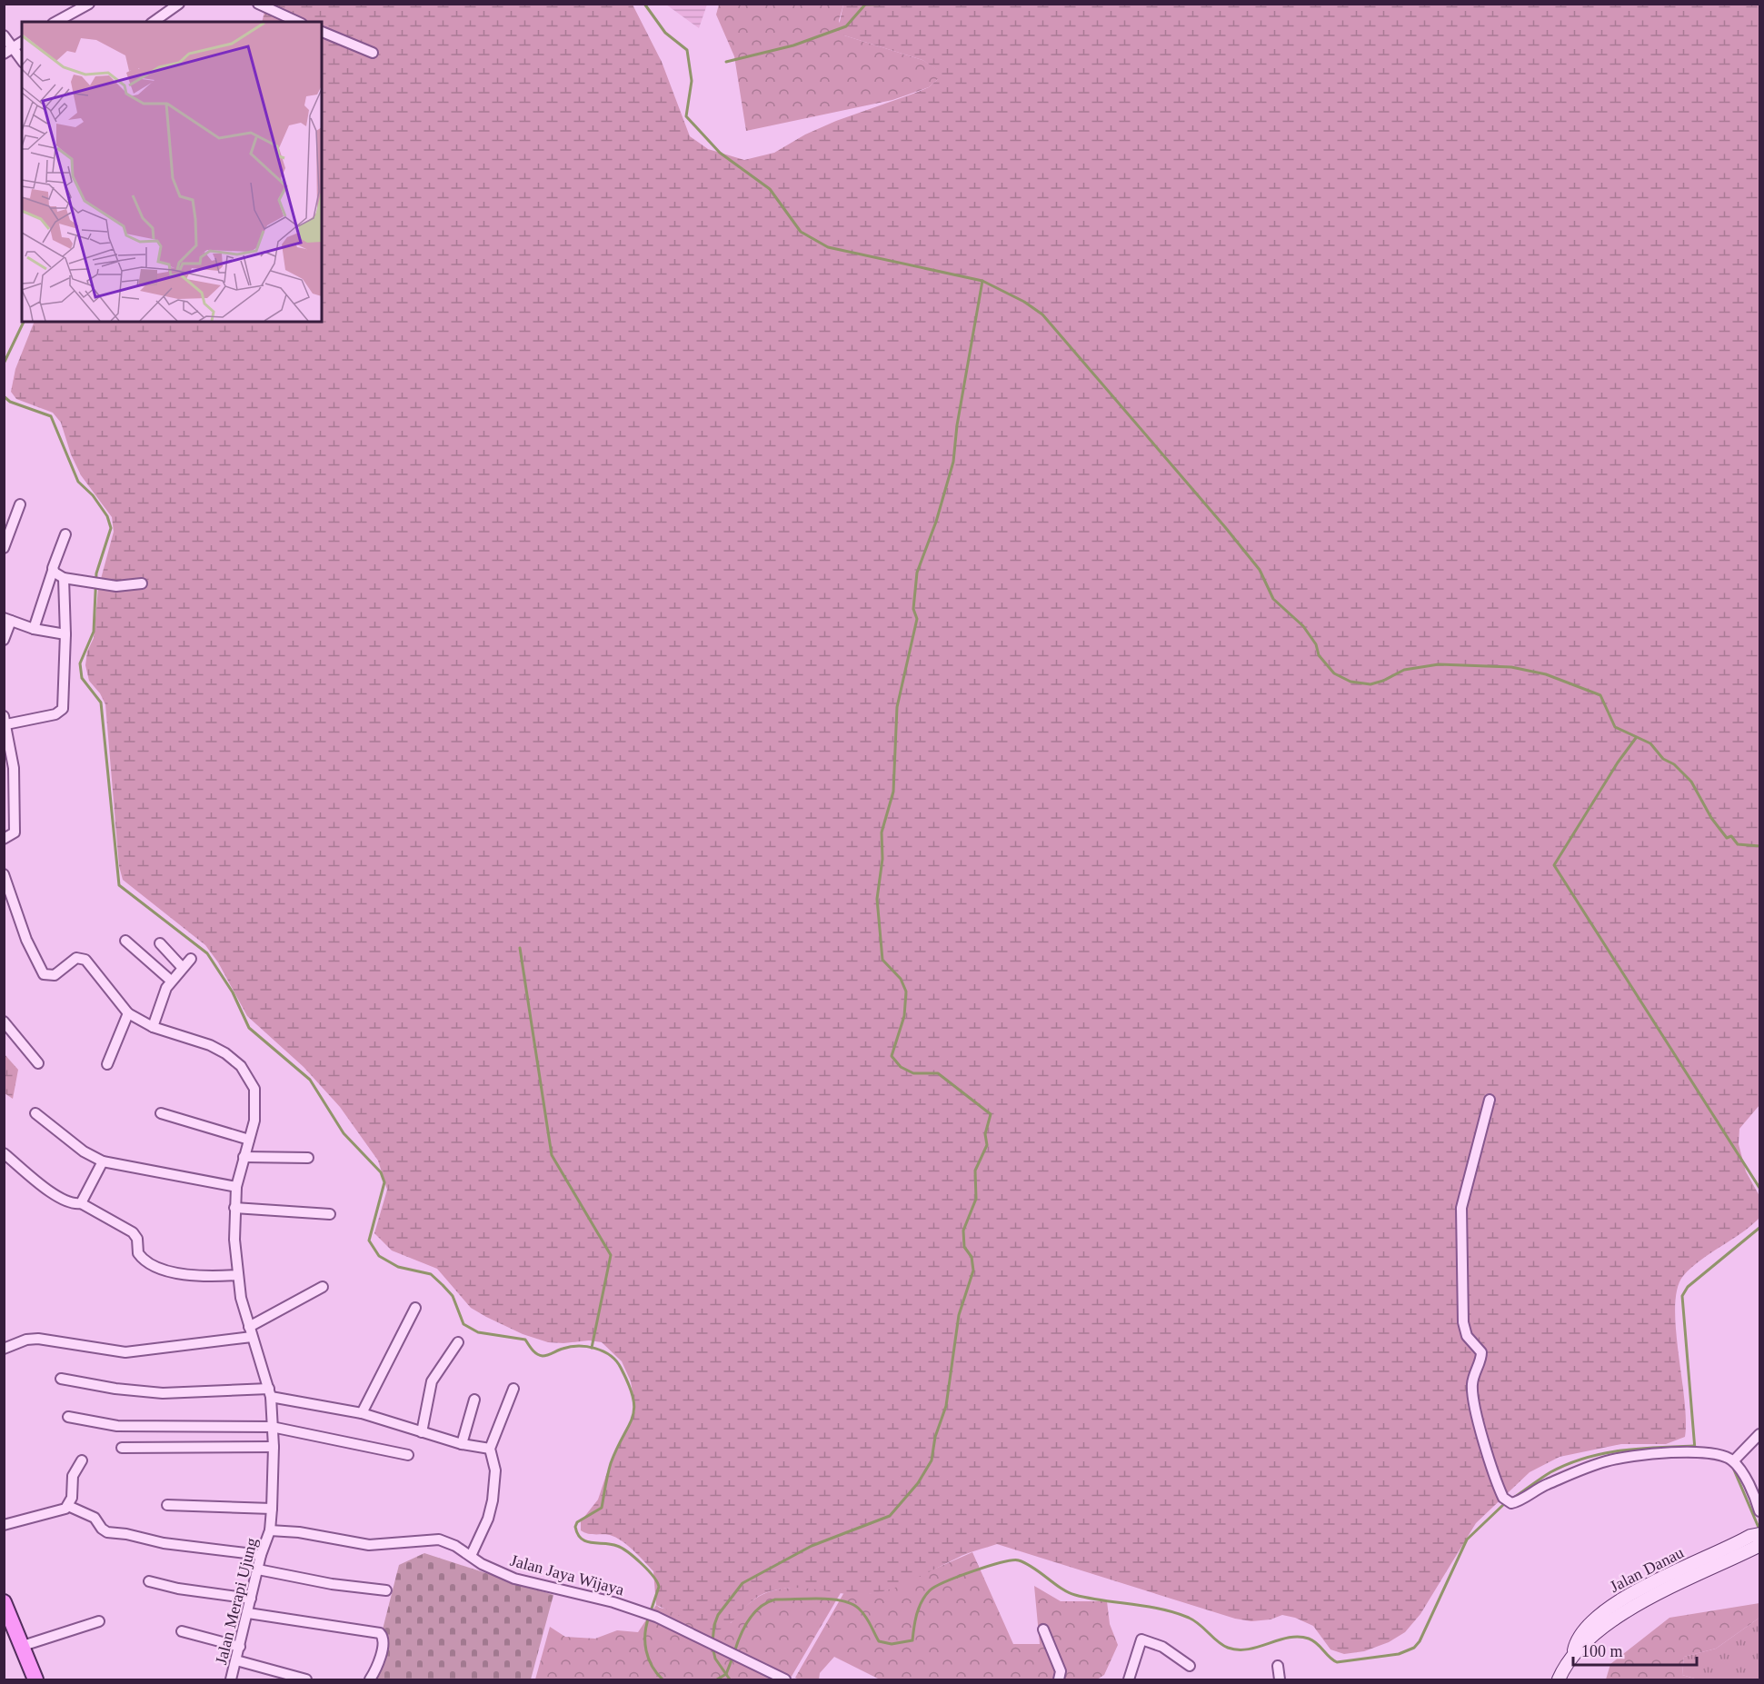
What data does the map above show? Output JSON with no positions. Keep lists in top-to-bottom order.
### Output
{
  "streets": {
    "street": ["Jalan Danau", "Jalan Jaya Wijaya", "Jalan Merapi Ujung"]
  },
  "crossings": [
    ["Jalan Jaya Wijaya", "Jalan Merapi Ujung"]
  ],
  "scale_bar": "100 m"
}
